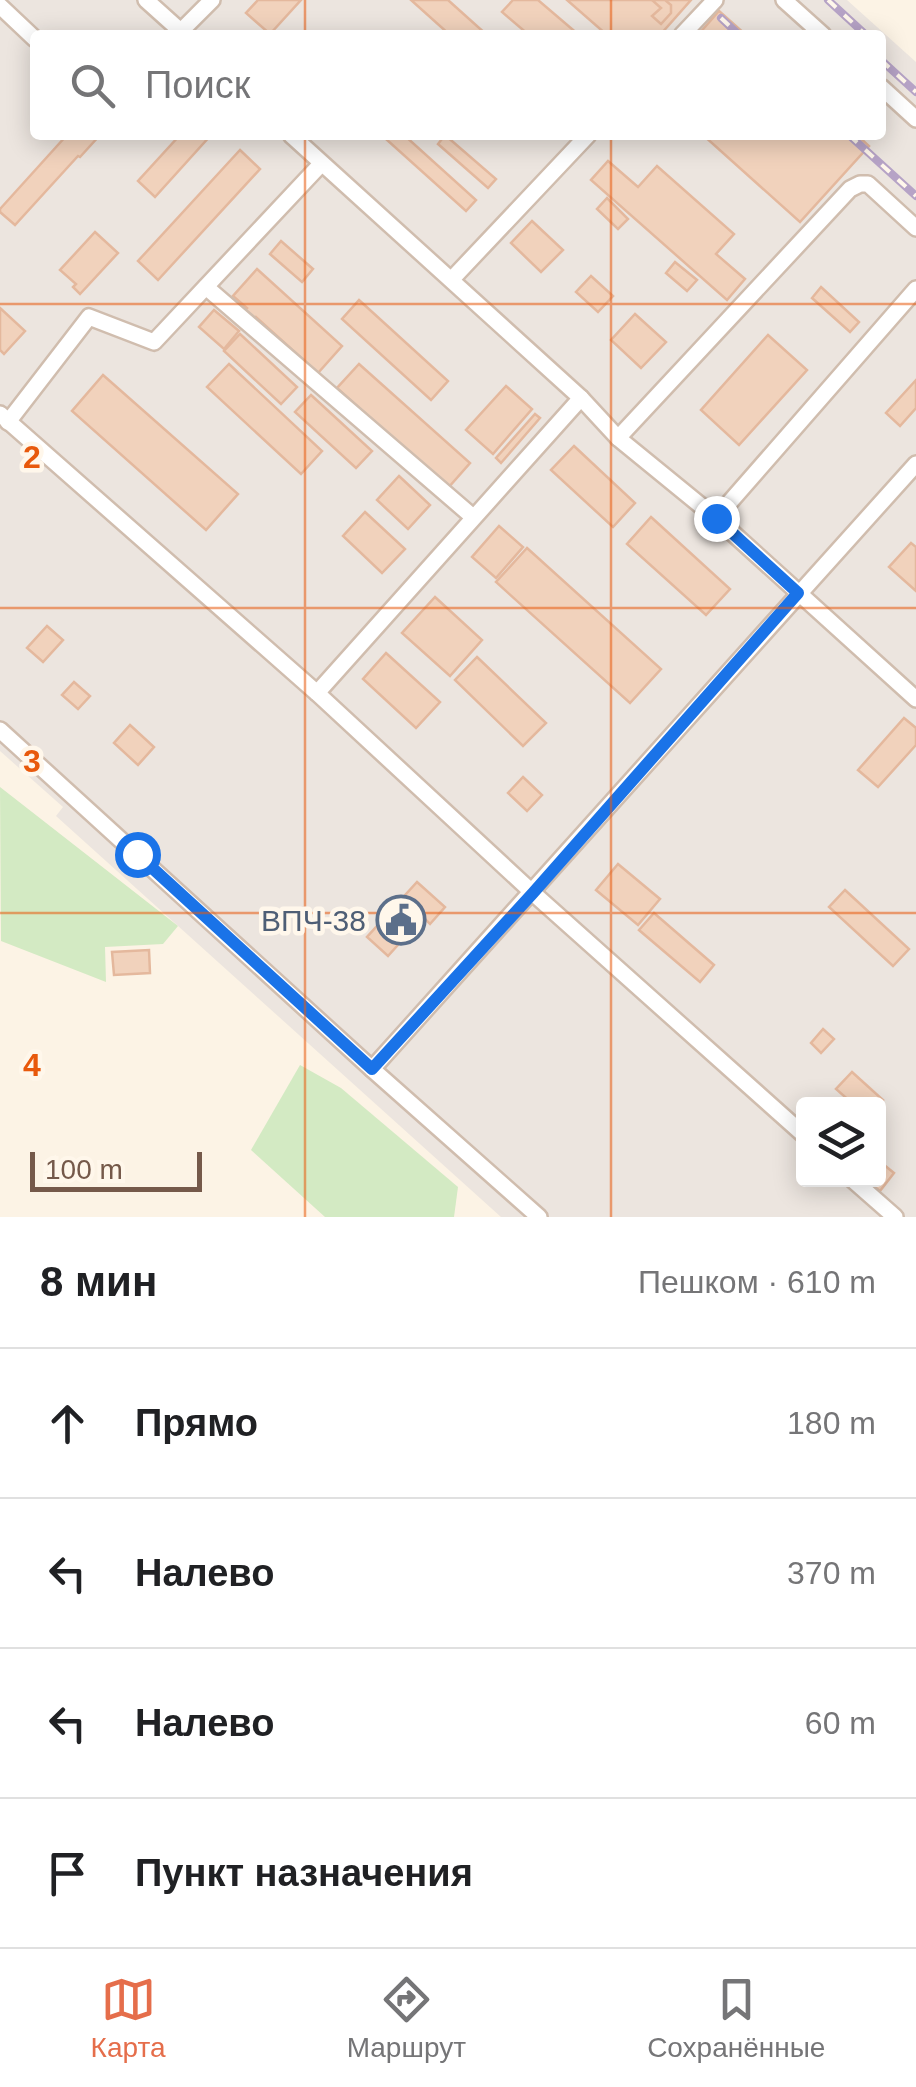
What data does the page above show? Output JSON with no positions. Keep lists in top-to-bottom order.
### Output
{
  "places": {
    "public building": ["ВПЧ-38"]
  },
  "scale_bar": "100 m",
  "page": {
    "search": "Поиск",
    "scale": "100 m",
    "heading": ["8 мин", "Пешком · 610 m"],
    "list": [
      ["Прямо", "180 m"],
      ["Налево", "370 m"],
      ["Налево", "60 m"],
      "Пункт назначения"
    ],
    "nav": ["Карта", "Маршрут", "Сохранённые"]
  },
  "grid": {
    "rows": ["2", "3", "4"]
  }
}
